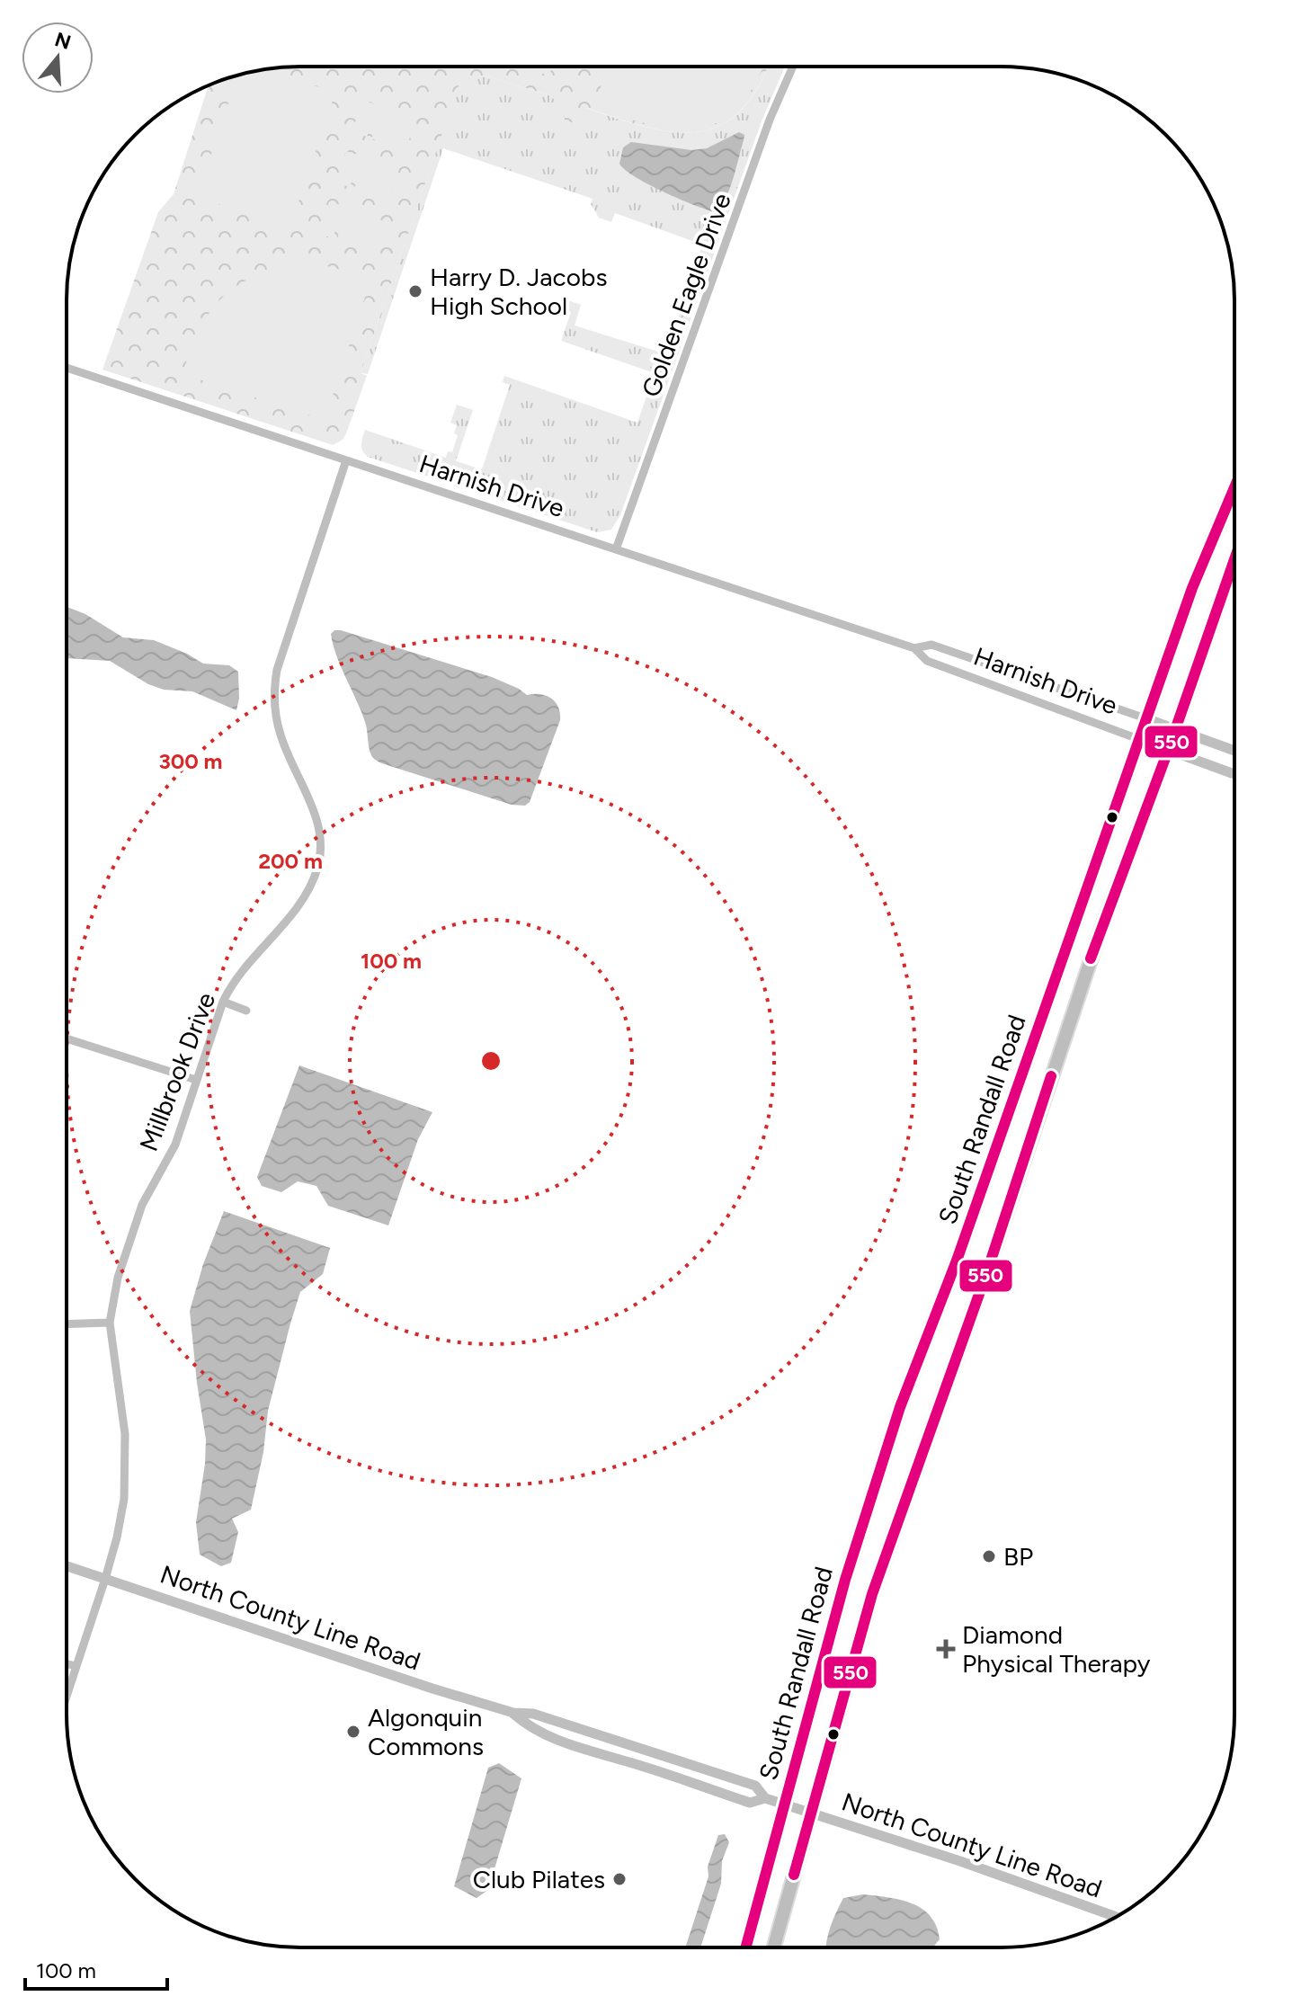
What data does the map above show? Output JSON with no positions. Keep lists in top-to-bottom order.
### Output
{
  "streets": {
    "main road": ["South Randall Road"],
    "street": [
      "Golden Eagle Drive",
      "Harnish Drive",
      "Millbrook Drive",
      "North County Line Road"
    ]
  },
  "crossings": [
    ["Golden Eagle Drive", "Harnish Drive"],
    ["Harnish Drive", "Millbrook Drive"],
    ["Harnish Drive", "South Randall Road"],
    ["Millbrook Drive", "North County Line Road"],
    ["South Randall Road", "North County Line Road"]
  ],
  "places": {
    "other": [
      "Harry D. Jacobs High School",
      "BP",
      "Algonquin Commons",
      "Club Pilates"
    ],
    "health": ["Diamond Physical Therapy"]
  },
  "lines": ["transit line 550"],
  "scale_bar": "100 m",
  "north": "top",
  "rings": ["300 m", "200 m", "100 m"]
}
